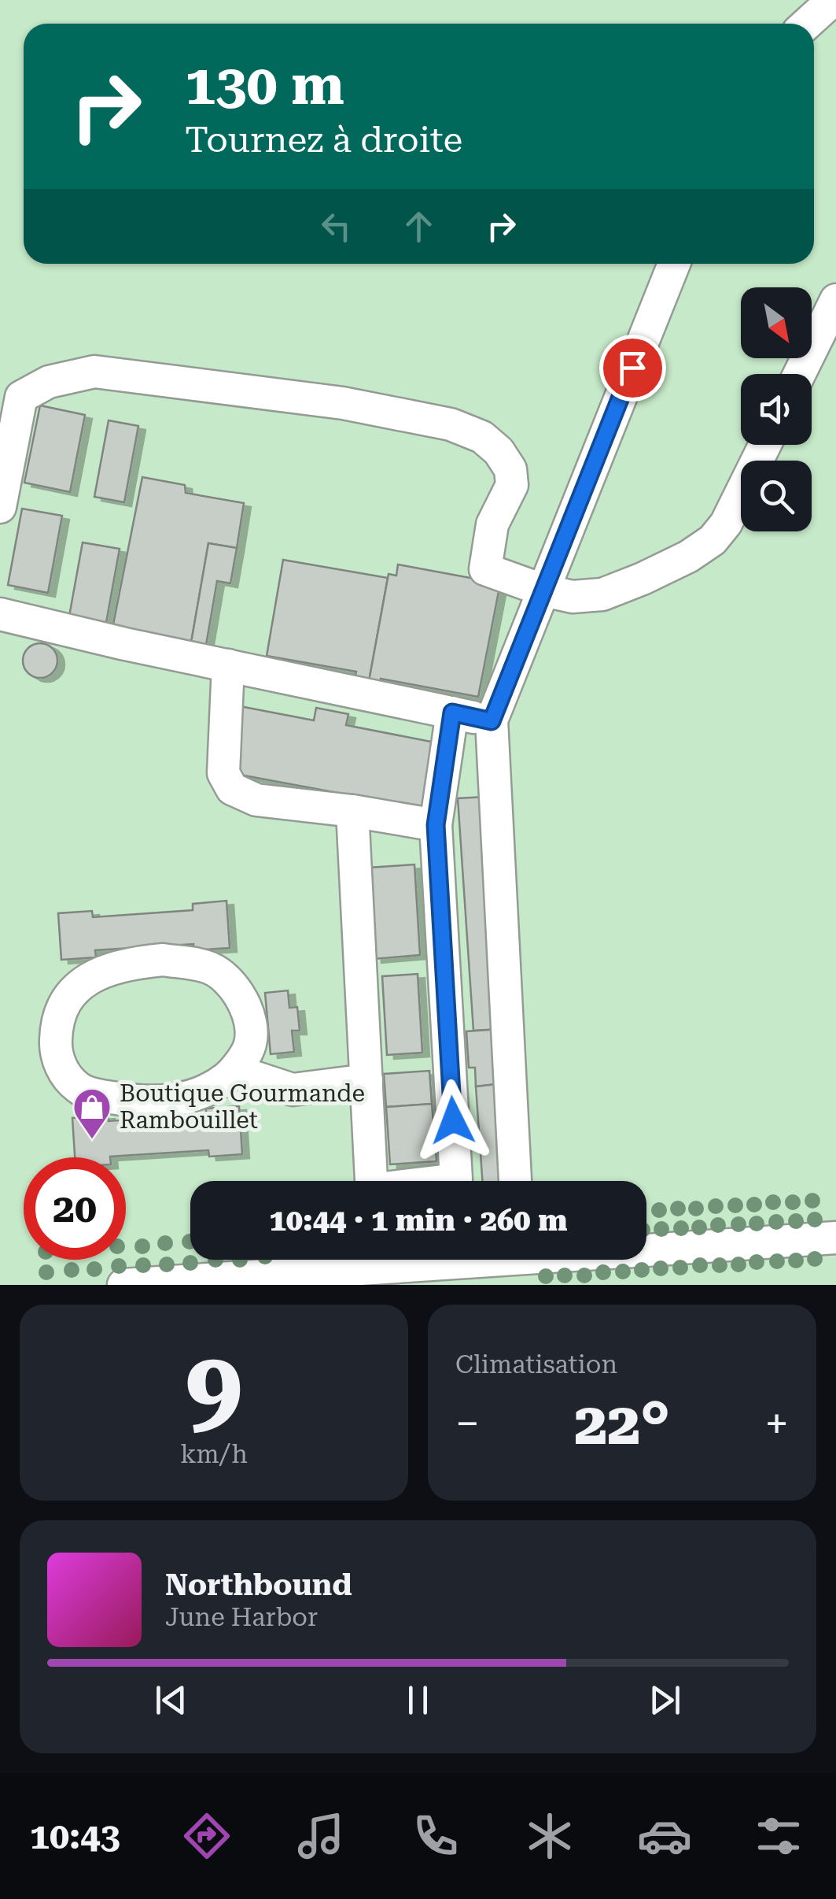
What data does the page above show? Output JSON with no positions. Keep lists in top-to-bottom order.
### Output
{
  "places": {
    "shop": ["Boutique Gourmande Rambouillet"]
  },
  "north": "bottom right",
  "page": {
    "turn": ["130 m", "Tournez à droite"],
    "limit": "20",
    "trip": "10:44 · 1 min · 260 m",
    "tile": [
      ["9", "km/h"],
      "Climatisation"
    ],
    "heat": ["−", "22°", "+"],
    "song": ["Northbound", "June Harbor"],
    "tabs": "10:43"
  }
}
